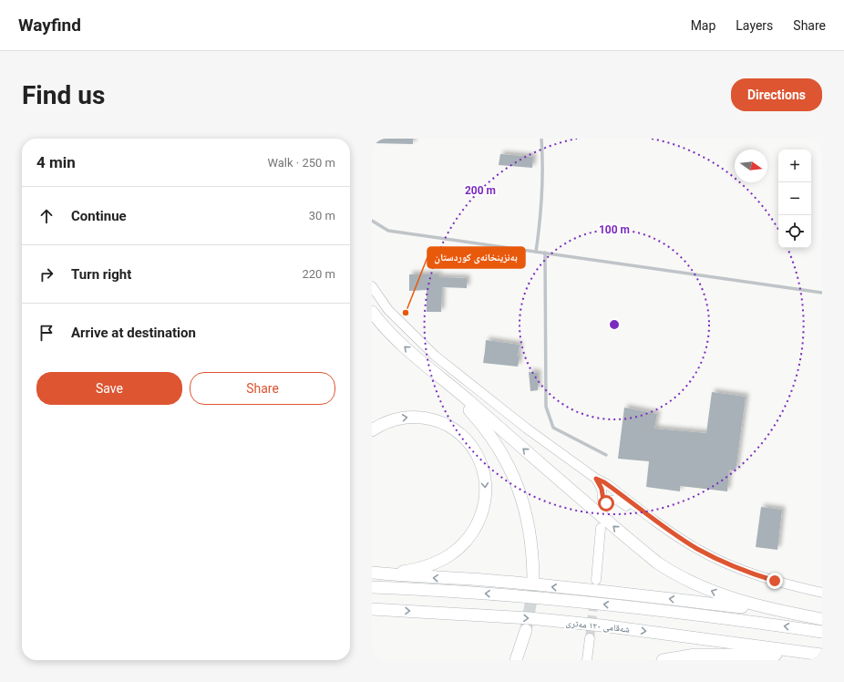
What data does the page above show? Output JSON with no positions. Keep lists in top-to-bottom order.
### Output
{
  "streets": {
    "highway": ["شەقامی ١٢٠ مەتری"]
  },
  "places": ["بەنزینخانەی کوردستان"],
  "north": "right",
  "page": {
    "header": "Wayfind",
    "nav": ["Map", "Layers", "Share"],
    "buttons": [
      "Directions",
      ["Save", "Share"]
    ],
    "title": "Find us",
    "heading": ["4 min", "Walk · 250 m"],
    "map_buttons": ["+", "−"],
    "list": [
      ["Continue", "30 m"],
      ["Turn right", "220 m"],
      "Arrive at destination"
    ]
  },
  "rings": ["200 m", "100 m"]
}
